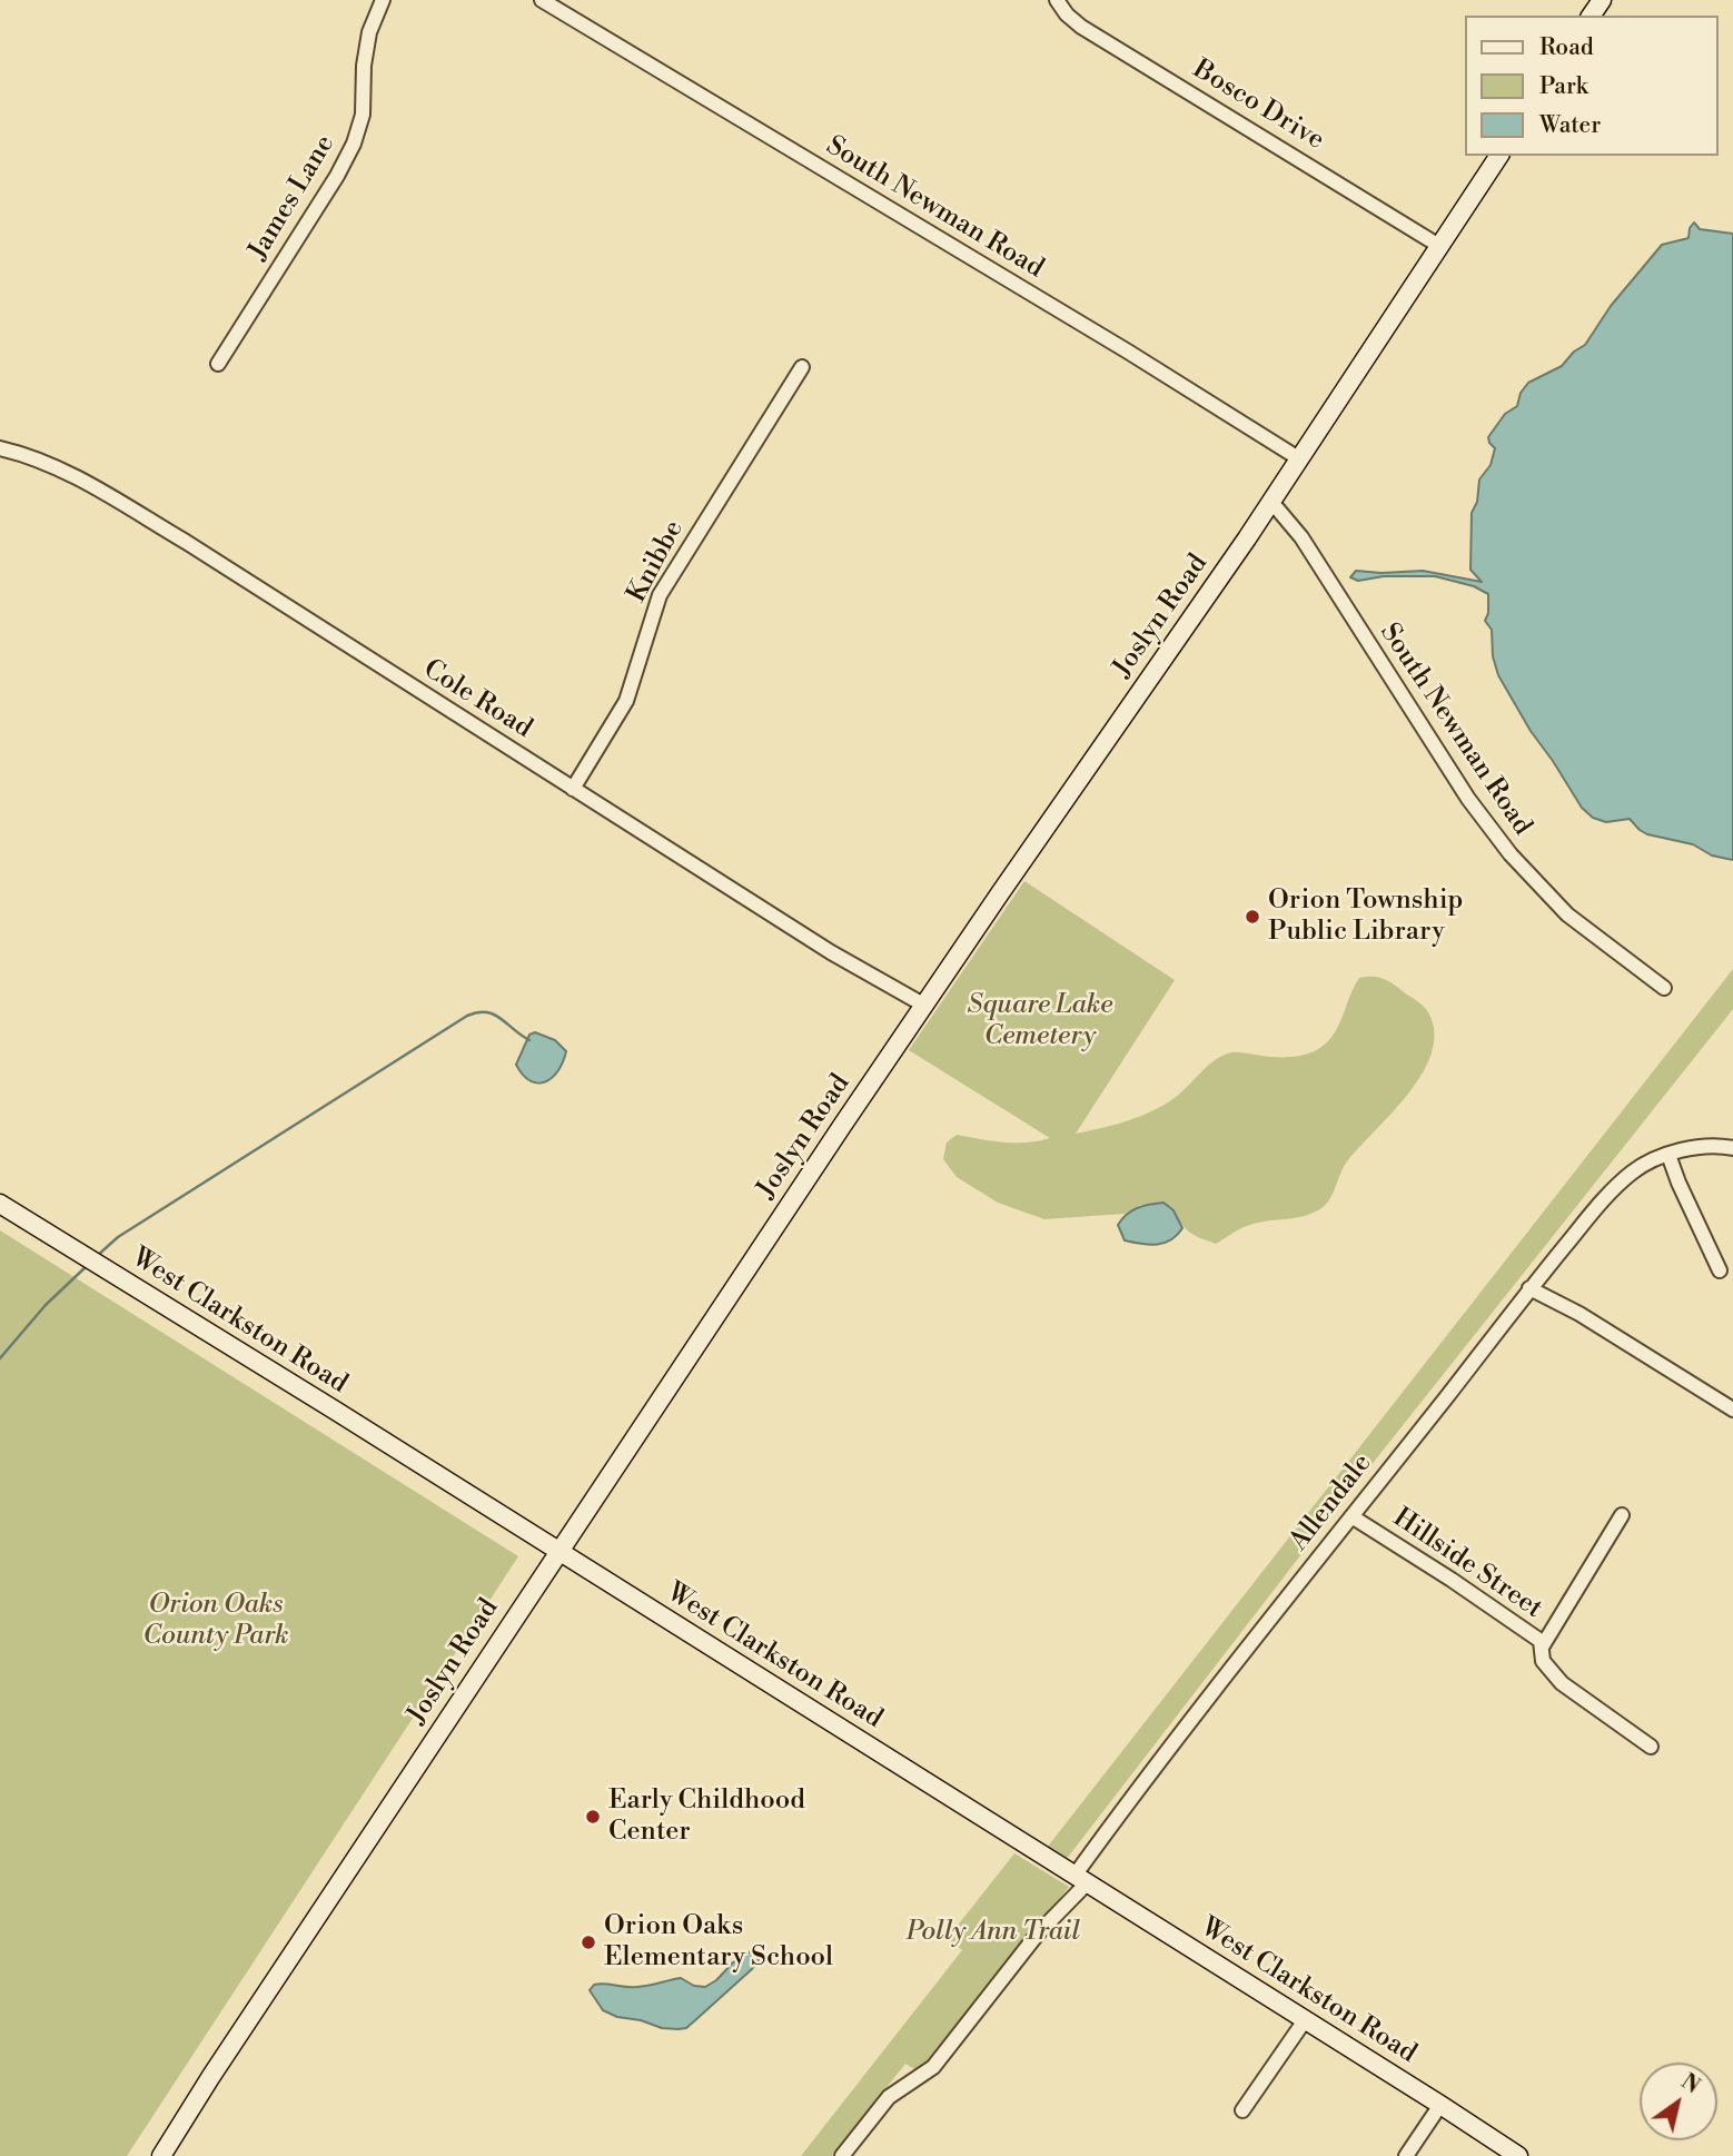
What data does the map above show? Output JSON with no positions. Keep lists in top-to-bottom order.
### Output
{
  "streets": {
    "street": [
      "Bosco Drive",
      "James Lane",
      "South Newman Road",
      "Knibbe",
      "Joslyn Road",
      "Cole Road",
      "West Clarkston Road",
      "Allendale",
      "Hillside Street"
    ]
  },
  "crossings": [
    ["Bosco Drive", "Joslyn Road"],
    ["South Newman Road", "Joslyn Road"],
    ["Knibbe", "Cole Road"],
    ["Joslyn Road", "Cole Road"],
    ["Joslyn Road", "West Clarkston Road"],
    ["West Clarkston Road", "Allendale"],
    ["Allendale", "Hillside Street"]
  ],
  "parks": ["Square Lake Cemetery", "Orion Oaks County Park", "Polly Ann Trail"],
  "places": ["Orion Township Public Library", "Early Childhood Center", "Orion Oaks Elementary School"],
  "legend": ["Road", "Park", "Water"],
  "north": "top right"
}
